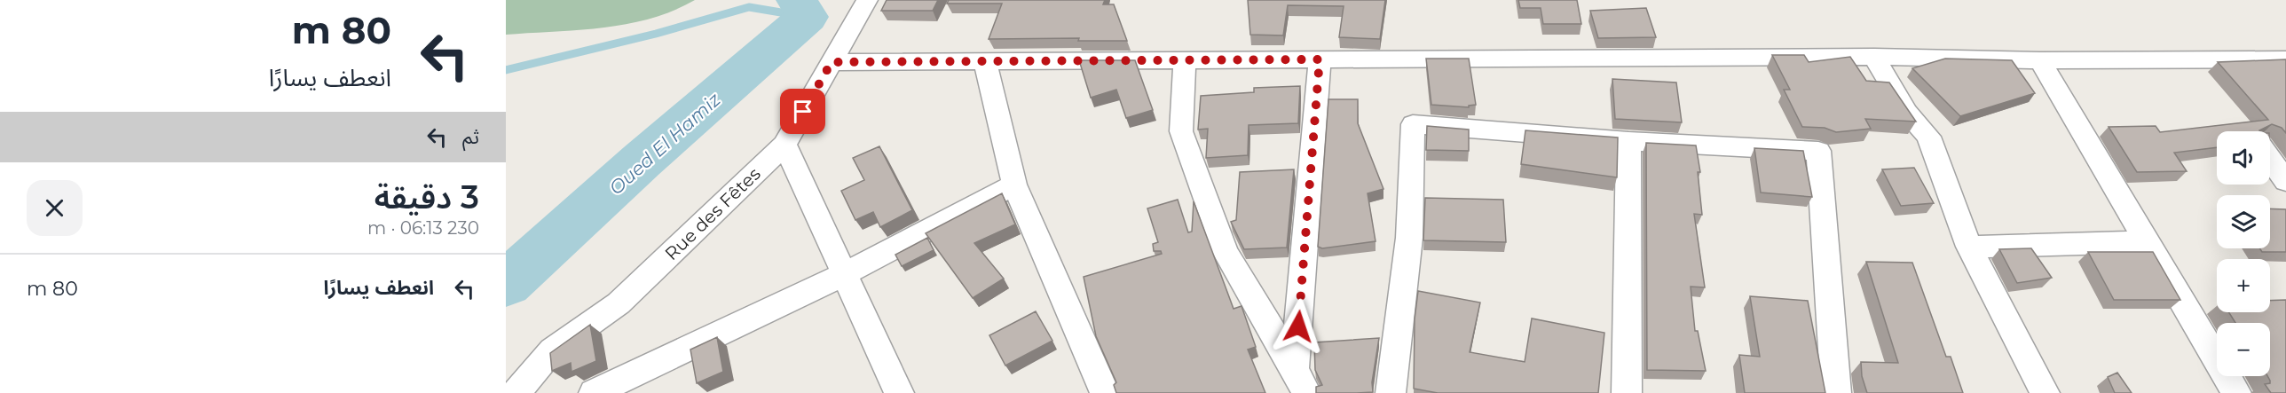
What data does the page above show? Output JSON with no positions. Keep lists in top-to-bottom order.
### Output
{
  "streets": {
    "street": ["Rue des Fêtes"]
  },
  "water": ["Oued El Hamiz"],
  "page": {
    "turn": ["80 m", "انعطف يسارًا"],
    "then": "ثم",
    "map_buttons": ["+", "−"],
    "heading": ["3 دقيقة", "230 m · 06:13"],
    "list": [
      {
        "name": "انعطف يسارًا",
        "value": "80 m"
      }
    ]
  }
}
